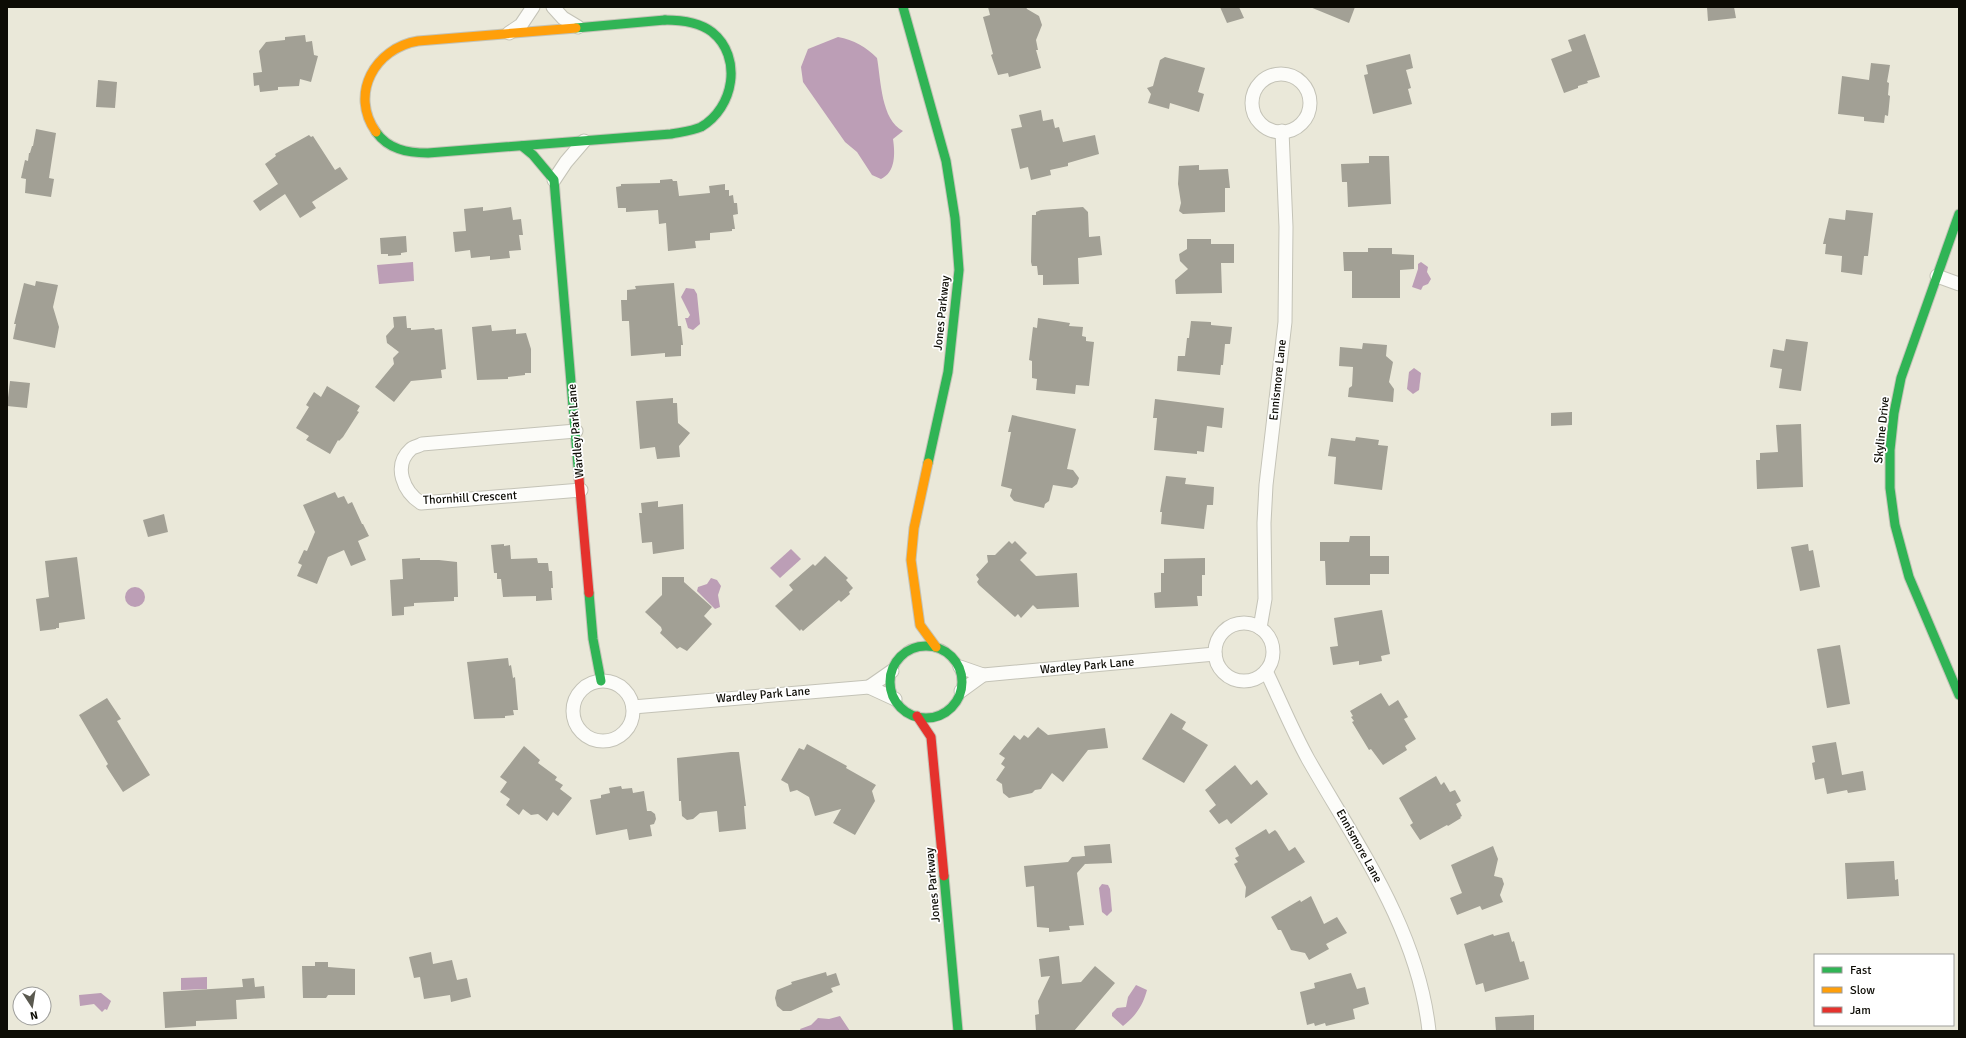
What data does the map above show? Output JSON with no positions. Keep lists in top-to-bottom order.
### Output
{
  "streets": {
    "street": [
      "Jones Parkway",
      "Ennismore Lane",
      "Skyline Drive",
      "Wardley Park Lane",
      "Thornhill Crescent"
    ]
  },
  "crossings": [
    ["Jones Parkway", "Wardley Park Lane"],
    ["Ennismore Lane", "Wardley Park Lane"],
    ["Wardley Park Lane", "Thornhill Crescent"]
  ],
  "legend": ["Fast", "Slow", "Jam"],
  "north": "bottom"
}
